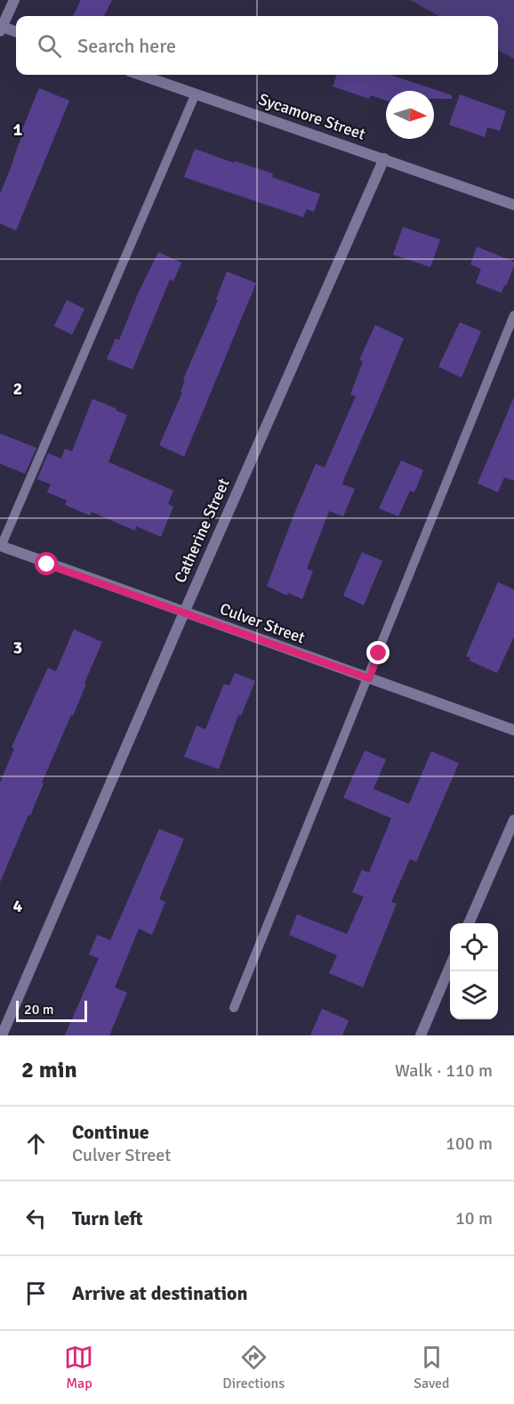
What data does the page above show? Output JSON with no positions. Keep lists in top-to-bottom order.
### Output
{
  "streets": {
    "street": ["Sycamore Street", "Catherine Street", "Culver Street"]
  },
  "crossings": [
    ["Sycamore Street", "Catherine Street"],
    ["Catherine Street", "Culver Street"]
  ],
  "scale_bar": "20 m",
  "north": "right",
  "page": {
    "search": "Search here",
    "scale": "20 m",
    "heading": ["2 min", "Walk · 110 m"],
    "list": [
      ["Continue", "Culver Street", "100 m"],
      ["Turn left", "10 m"],
      "Arrive at destination"
    ],
    "nav": ["Map", "Directions", "Saved"]
  },
  "grid": {
    "rows": [
      "1",
      "2",
      "3",
      "4"
    ]
  }
}
